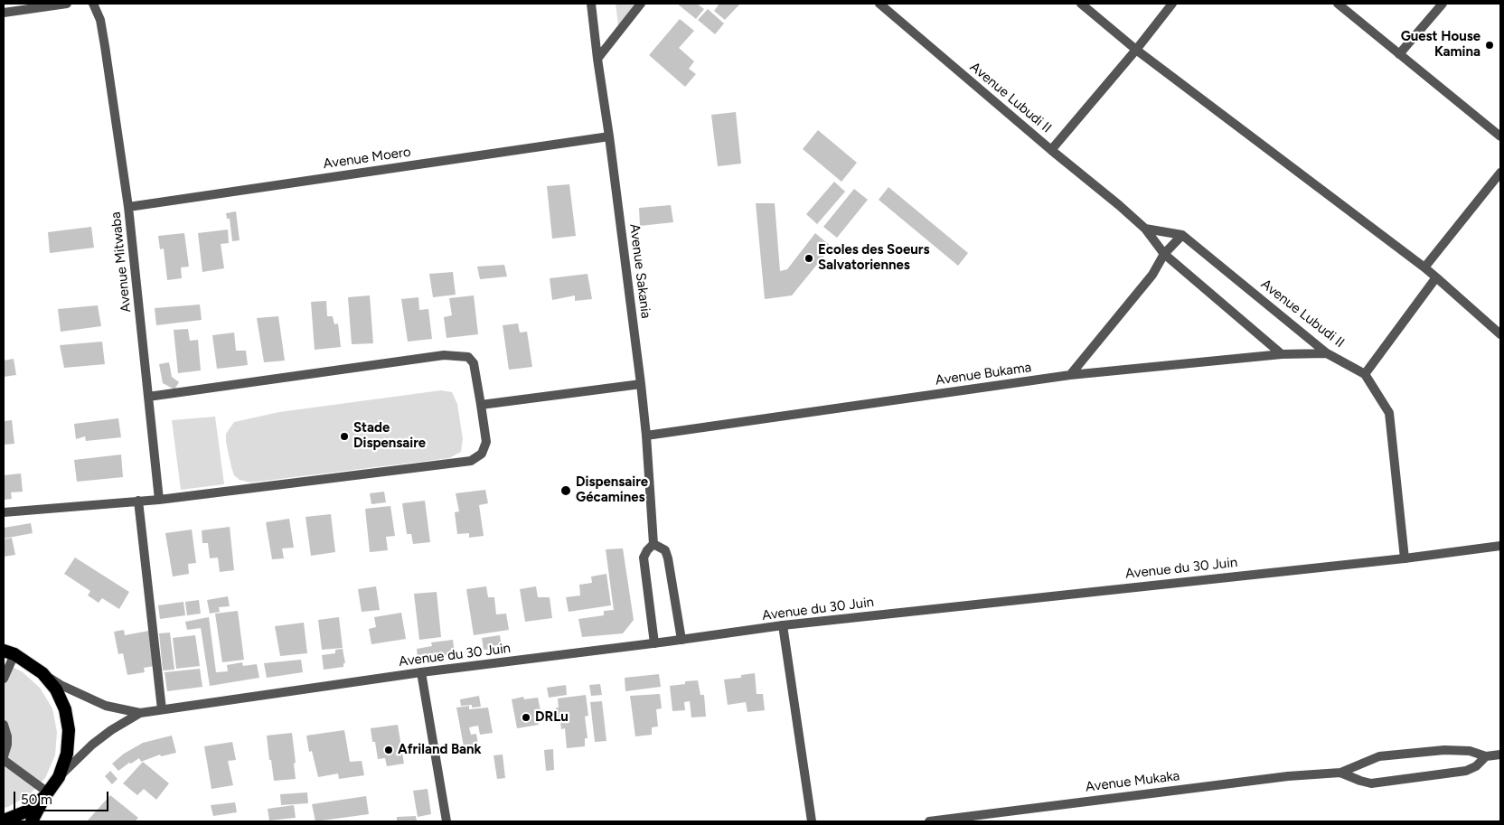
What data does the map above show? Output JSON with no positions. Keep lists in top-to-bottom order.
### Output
{
  "streets": {
    "street": [
      "Avenue Lubudi II",
      "Avenue Moero",
      "Avenue Mitwaba",
      "Avenue Sakania",
      "Avenue Bukama",
      "Avenue du 30 Juin",
      "Avenue Mukaka"
    ]
  },
  "crossings": [
    ["Avenue Lubudi II", "Avenue Bukama"],
    ["Avenue Moero", "Avenue Mitwaba"],
    ["Avenue Moero", "Avenue Sakania"],
    ["Avenue Sakania", "Avenue Bukama"]
  ],
  "places": [
    "Guest House Kamina",
    "Ecoles des Soeurs Salvatoriennes",
    "Stade Dispensaire",
    "Dispensaire Gécamines",
    "DRLu",
    "Afriland Bank"
  ],
  "scale_bar": "50 m"
}
